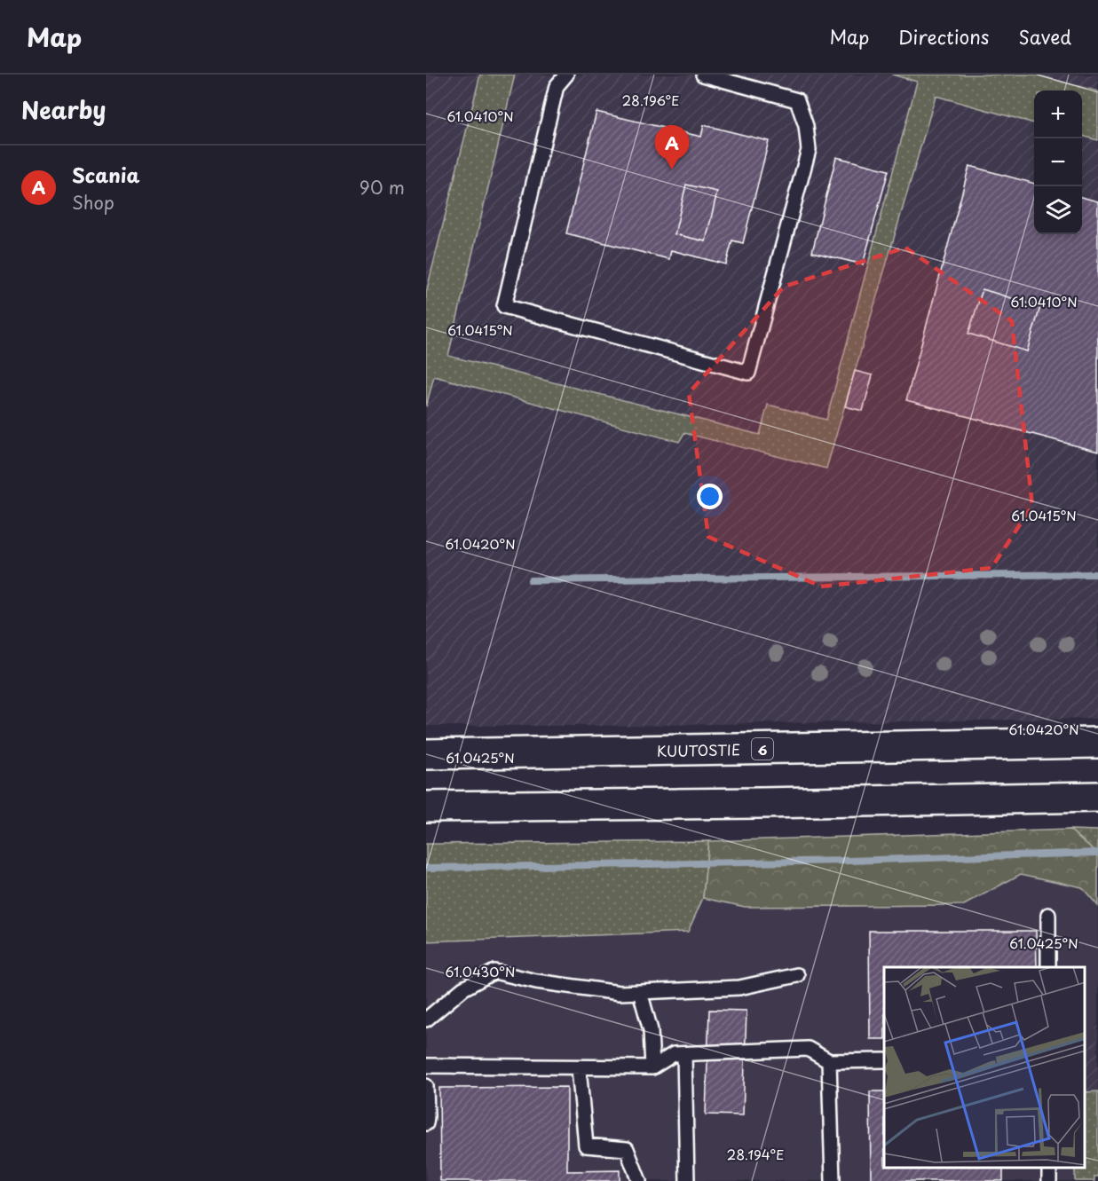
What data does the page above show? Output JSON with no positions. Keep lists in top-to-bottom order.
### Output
{
  "streets": {
    "highway": ["6", "KUUTOSTIE"]
  },
  "page": {
    "header": "Map",
    "nav": ["Map", "Directions", "Saved"],
    "heading": "Nearby",
    "map_buttons": ["+", "−"],
    "pins": "A",
    "list": [
      {
        "mark": "A",
        "name": "Scania",
        "note": "Shop",
        "value": "90 m"
      }
    ]
  },
  "coordinates": [
    "28.196°E",
    "61.0410°N",
    "61.0415°N",
    "61.0420°N",
    "61.0425°N",
    "61.0430°N",
    "28.194°E"
  ]
}
